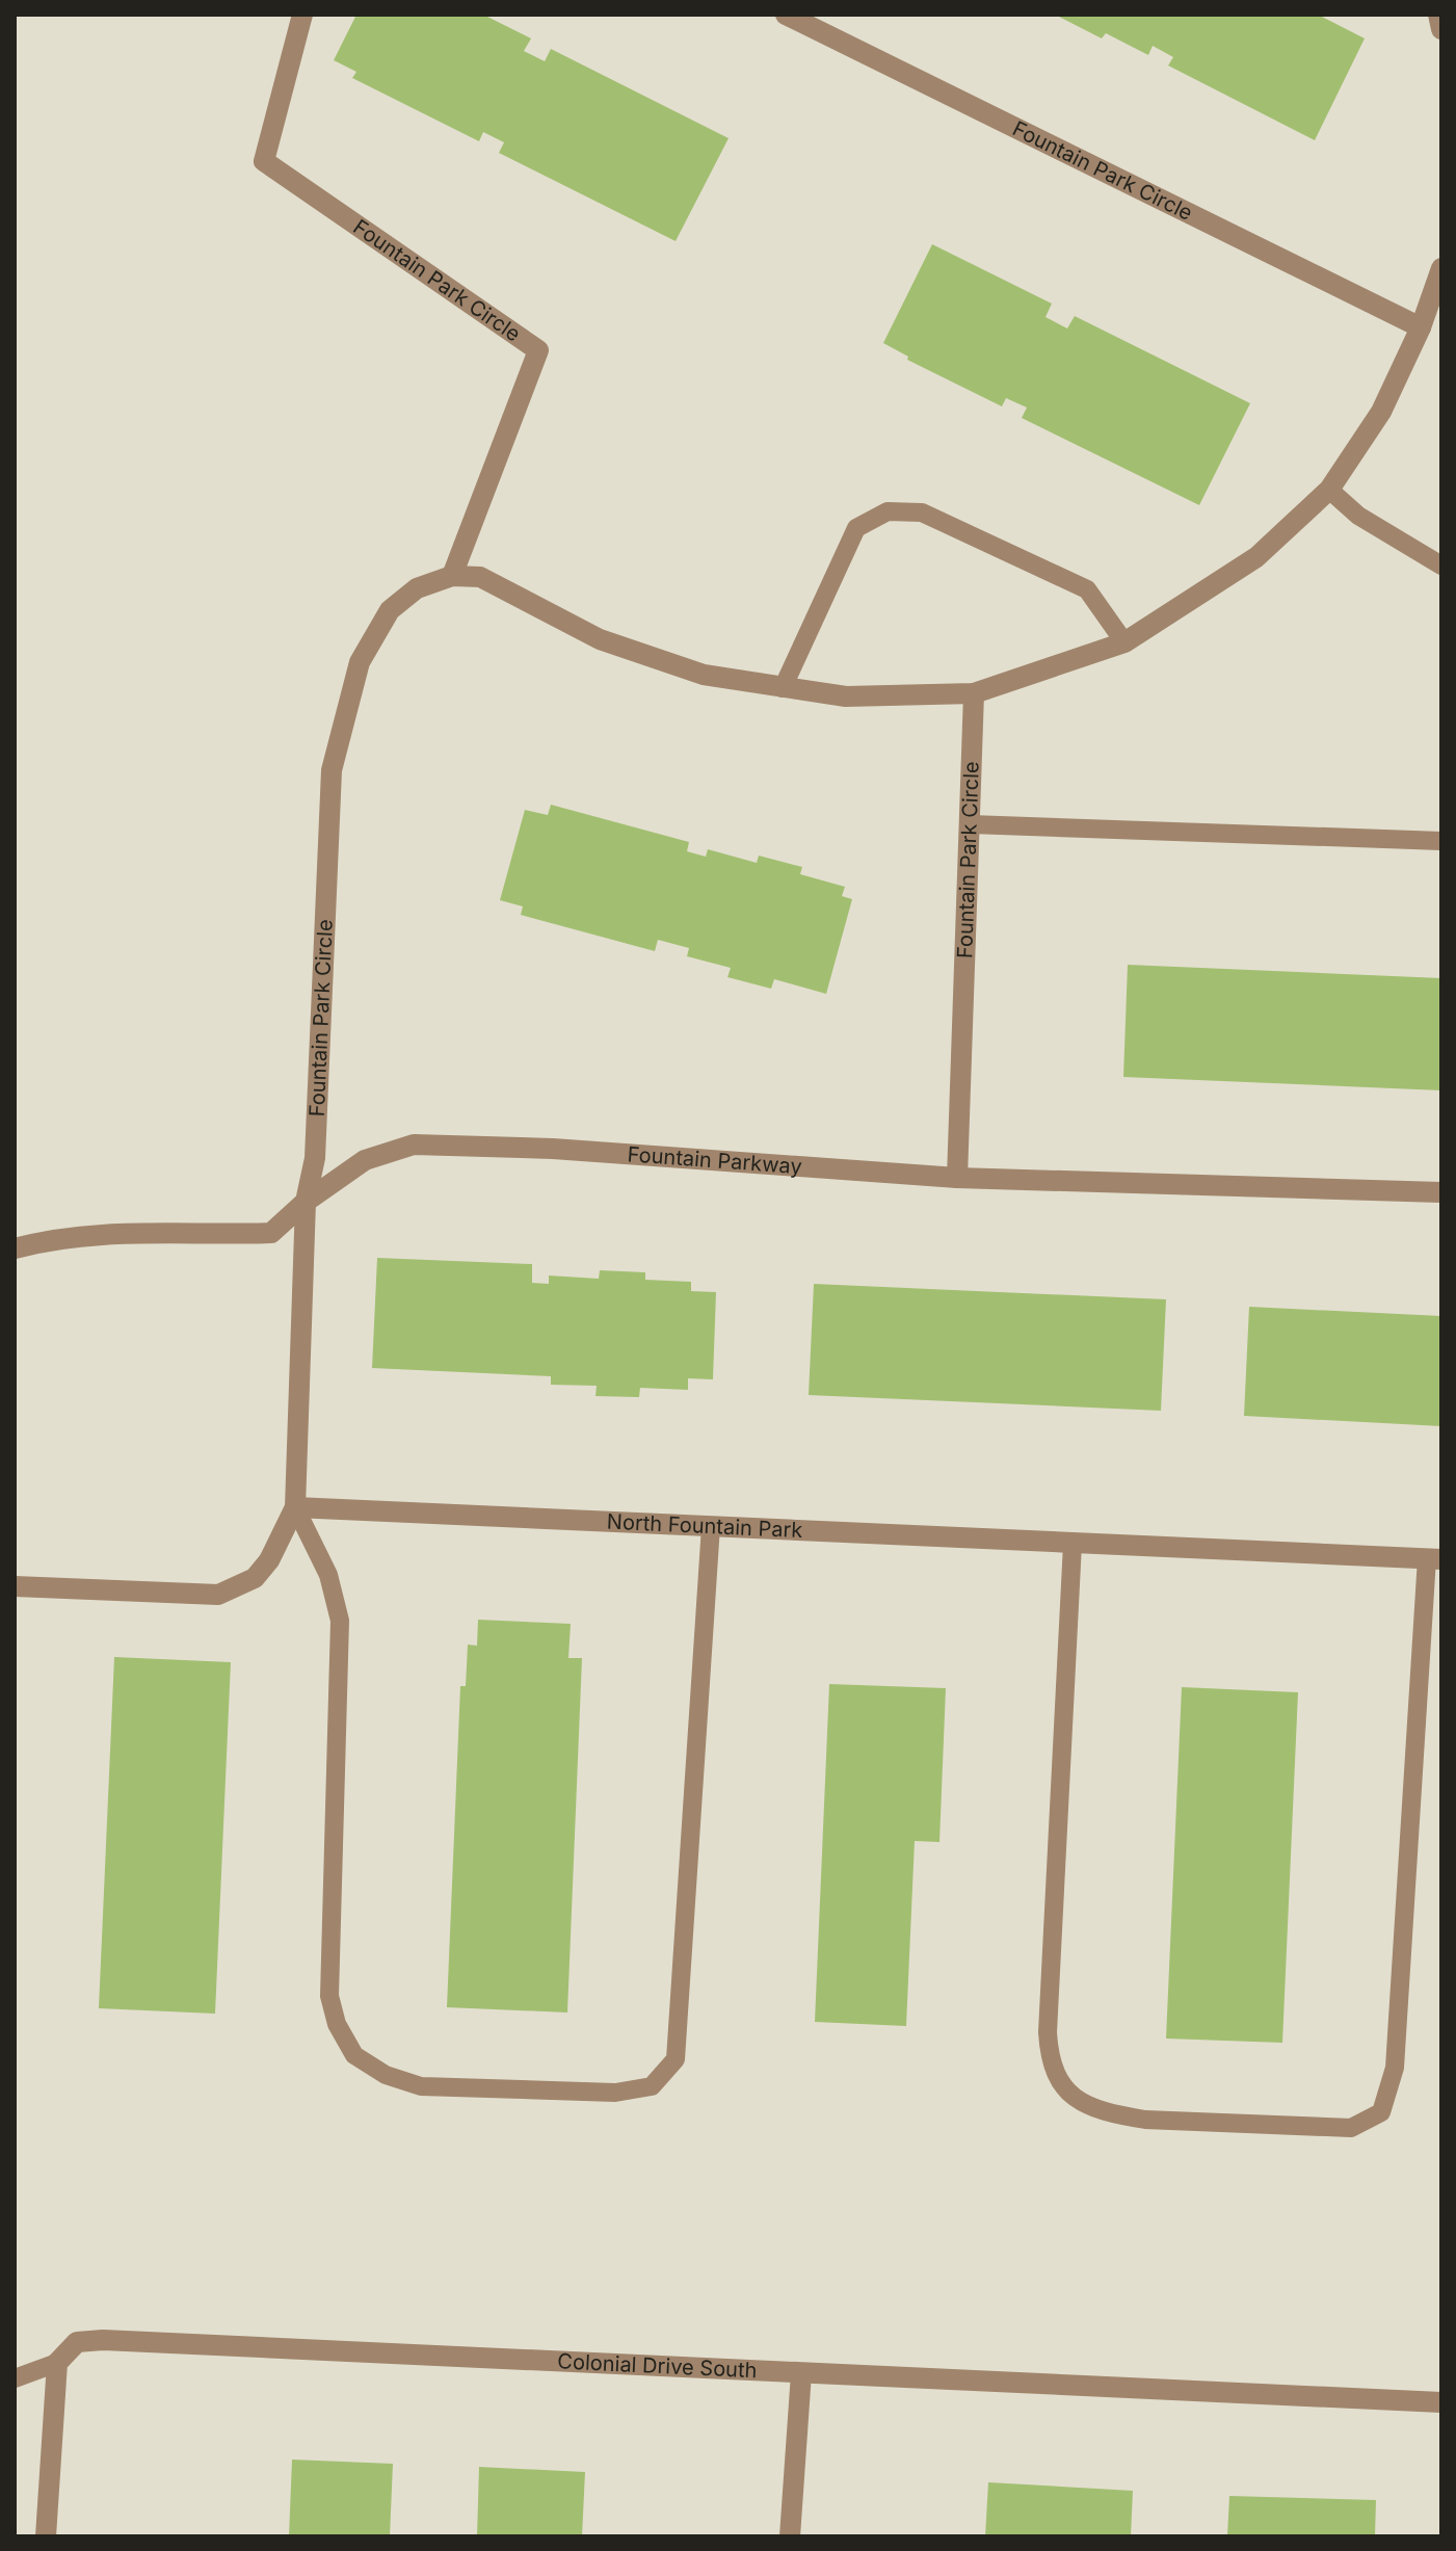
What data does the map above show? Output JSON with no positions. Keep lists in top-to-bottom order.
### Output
{
  "streets": {
    "street": [
      "Fountain Park Circle",
      "Fountain Parkway",
      "North Fountain Park",
      "Colonial Drive South"
    ]
  },
  "crossings": [
    ["Fountain Park Circle", "Fountain Parkway"],
    ["Fountain Park Circle", "North Fountain Park"]
  ]
}
